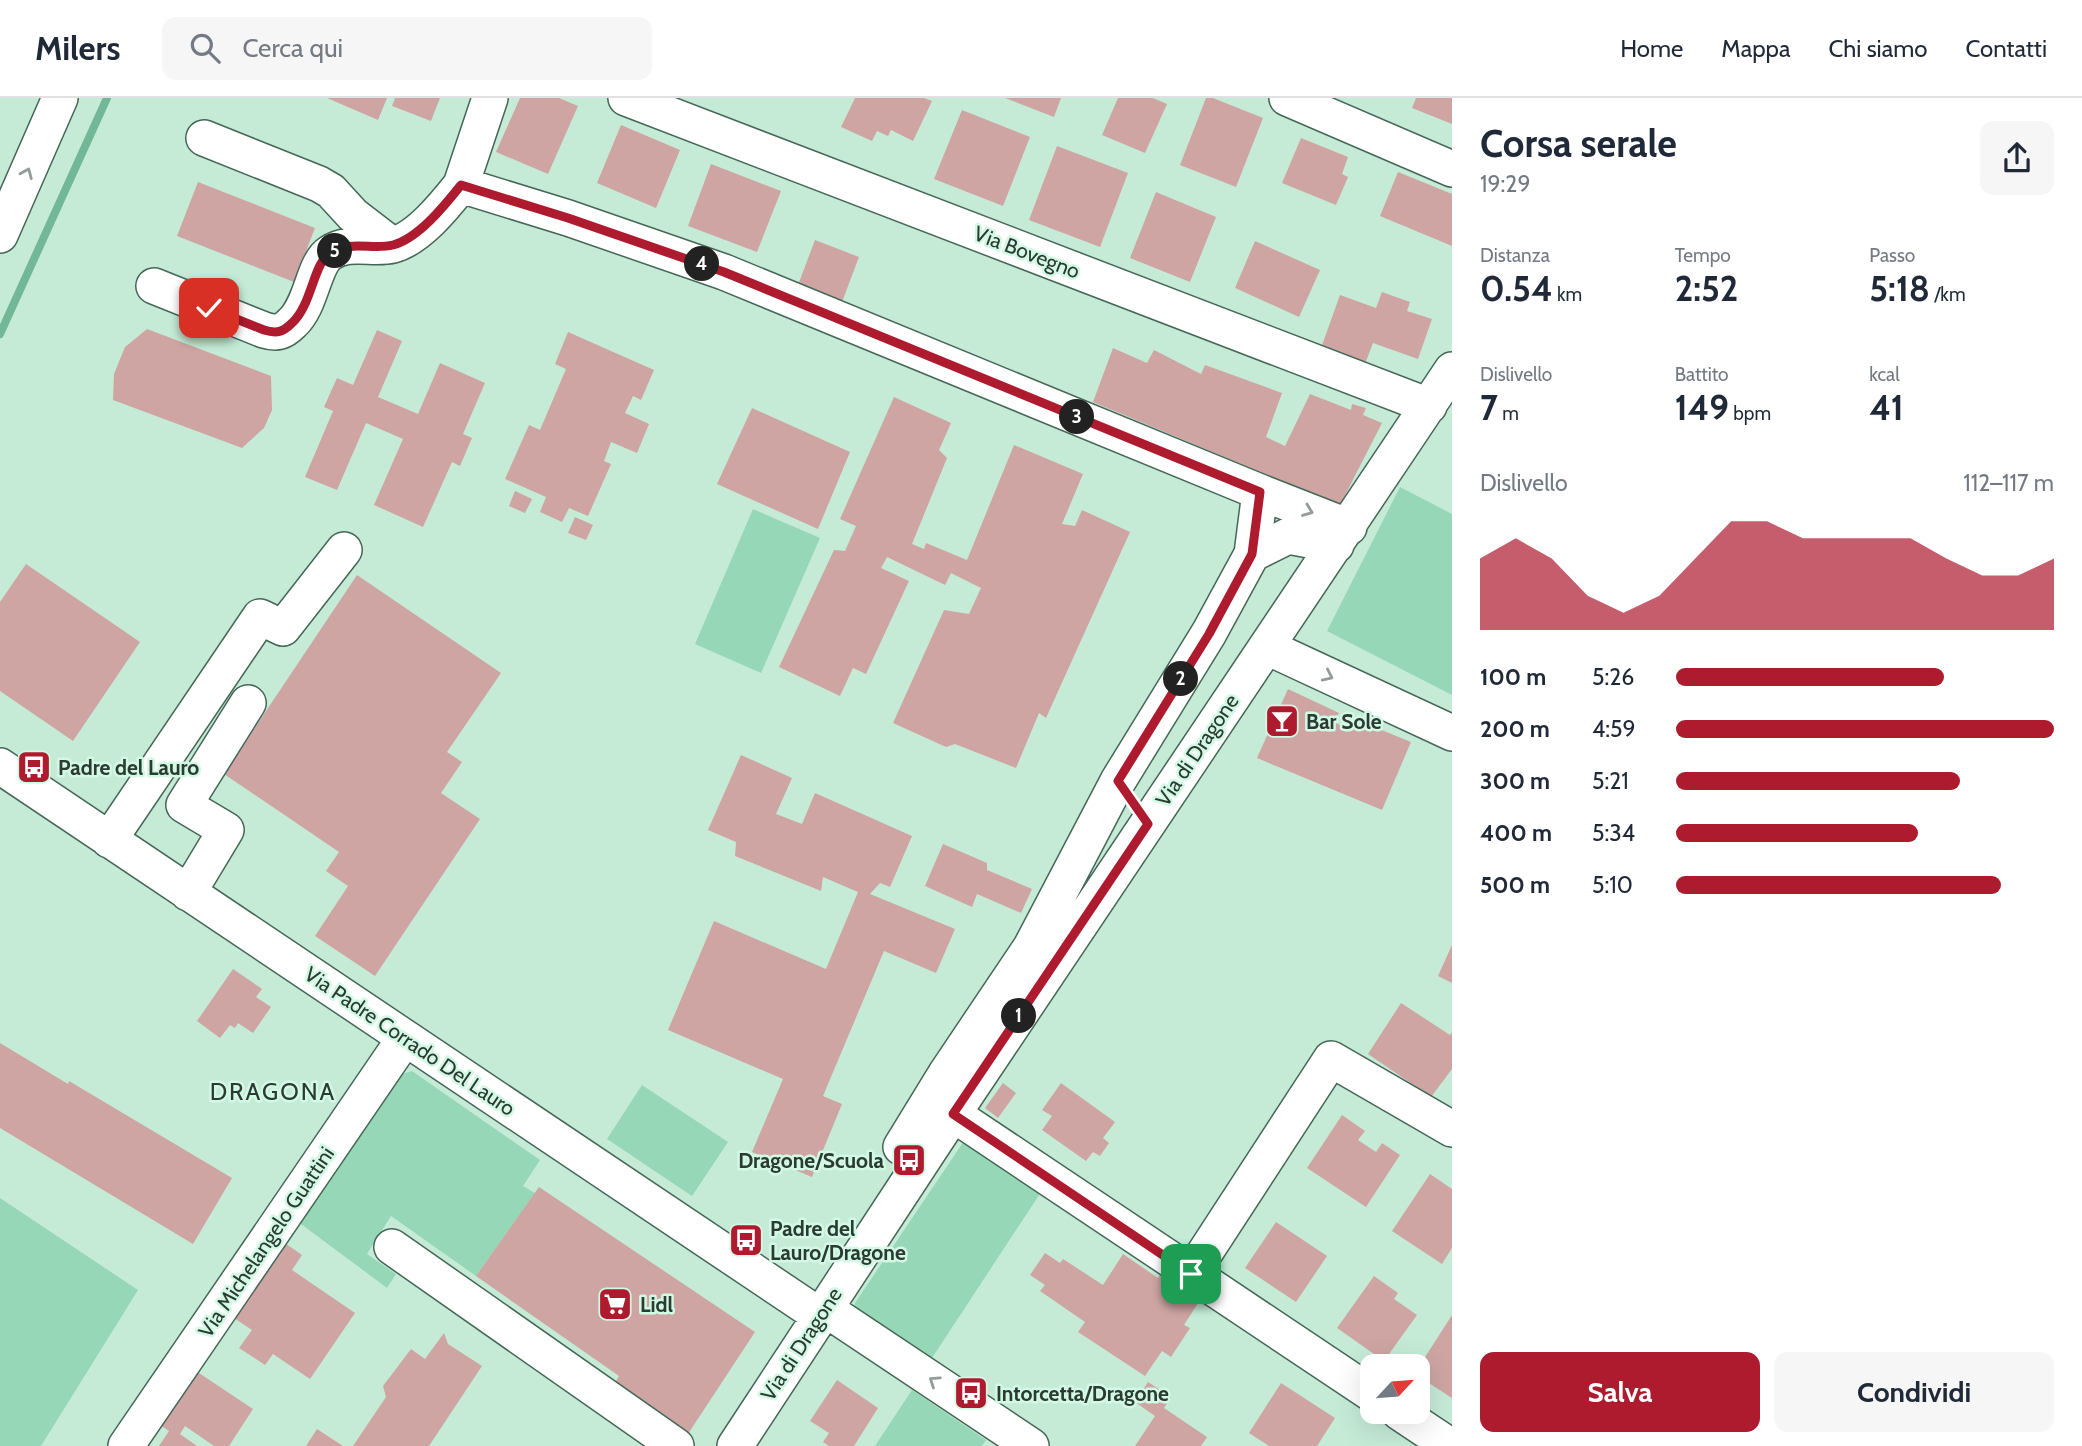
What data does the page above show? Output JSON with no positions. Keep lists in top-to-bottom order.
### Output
{
  "streets": {
    "street": [
      "Via Bovegno",
      "Via di Dragone",
      "Via Padre Corrado Del Lauro",
      "Via Michelangelo Guattini"
    ]
  },
  "crossings": [
    ["Via Bovegno", "Via di Dragone"],
    ["Via di Dragone", "Via Padre Corrado Del Lauro"],
    ["Via Padre Corrado Del Lauro", "Via Michelangelo Guattini"]
  ],
  "districts": ["DRAGONA"],
  "places": {
    "bar": ["Bar Sole"],
    "bus stop": [
      "Padre del Lauro",
      "Dragone/Scuola",
      "Padre del Lauro/Dragone",
      "Intorcetta/Dragone"
    ],
    "supermarket": ["Lidl"]
  },
  "north": "top right",
  "page": {
    "header": "Milers",
    "search": "Cerca qui",
    "nav": [
      "Home",
      "Mappa",
      "Chi siamo",
      "Contatti"
    ],
    "heading": ["Corsa serale", "19:29"],
    "stats": [
      ["Distanza", "0.54 km"],
      ["Tempo", "2:52"],
      ["Passo", "5:18 /km"],
      ["Dislivello", "7 m"],
      ["Battito", "149 bpm"],
      ["kcal", "41"]
    ],
    "pins": [
      "5",
      "4",
      "3",
      "2",
      "1"
    ],
    "chart": ["Dislivello", "112–117 m"],
    "list": [
      {
        "name": "100 m",
        "note": "5:26"
      },
      {
        "name": "200 m",
        "note": "4:59"
      },
      {
        "name": "300 m",
        "note": "5:21"
      },
      {
        "name": "400 m",
        "note": "5:34"
      },
      {
        "name": "500 m",
        "note": "5:10"
      }
    ],
    "buttons": ["Salva", "Condividi"]
  }
}
